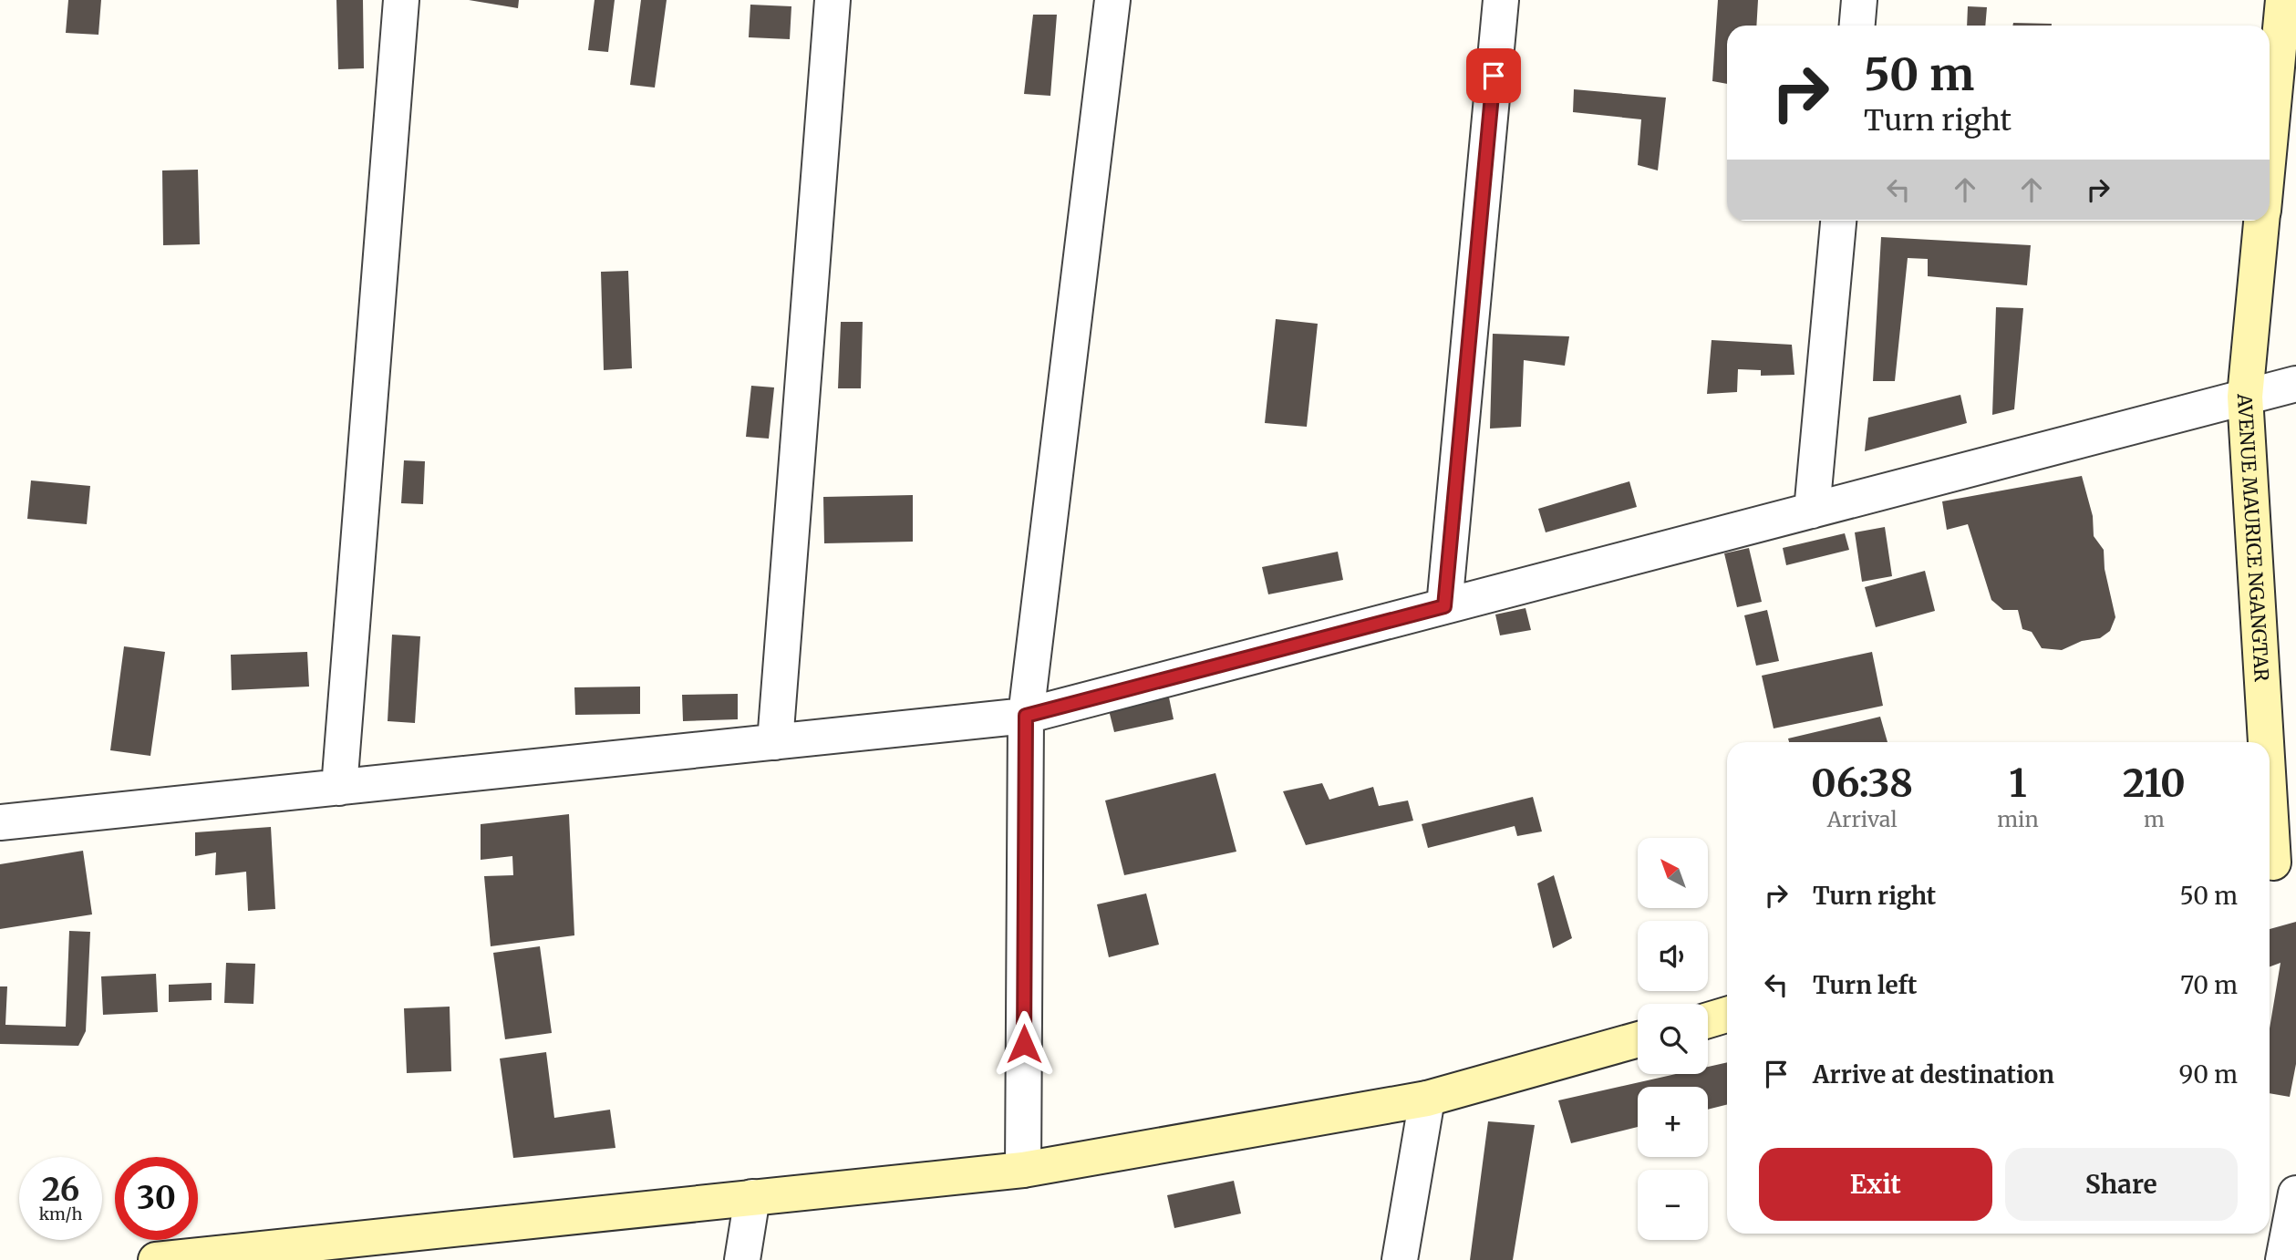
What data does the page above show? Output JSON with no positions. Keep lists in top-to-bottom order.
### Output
{
  "streets": {
    "street": ["AVENUE MAURICE NGANGTAR"]
  },
  "north": "top left",
  "page": {
    "turn": ["50 m", "Turn right"],
    "eta": [
      "06:38",
      "Arrival",
      "1",
      "min",
      "210",
      "m"
    ],
    "map_buttons": ["+", "−"],
    "list": [
      {
        "name": "Turn right",
        "value": "50 m"
      },
      {
        "name": "Turn left",
        "value": "70 m"
      },
      {
        "name": "Arrive at destination",
        "value": "90 m"
      }
    ],
    "buttons": ["Exit", "Share"],
    "speed": "26 km/h",
    "limit": "30"
  }
}
